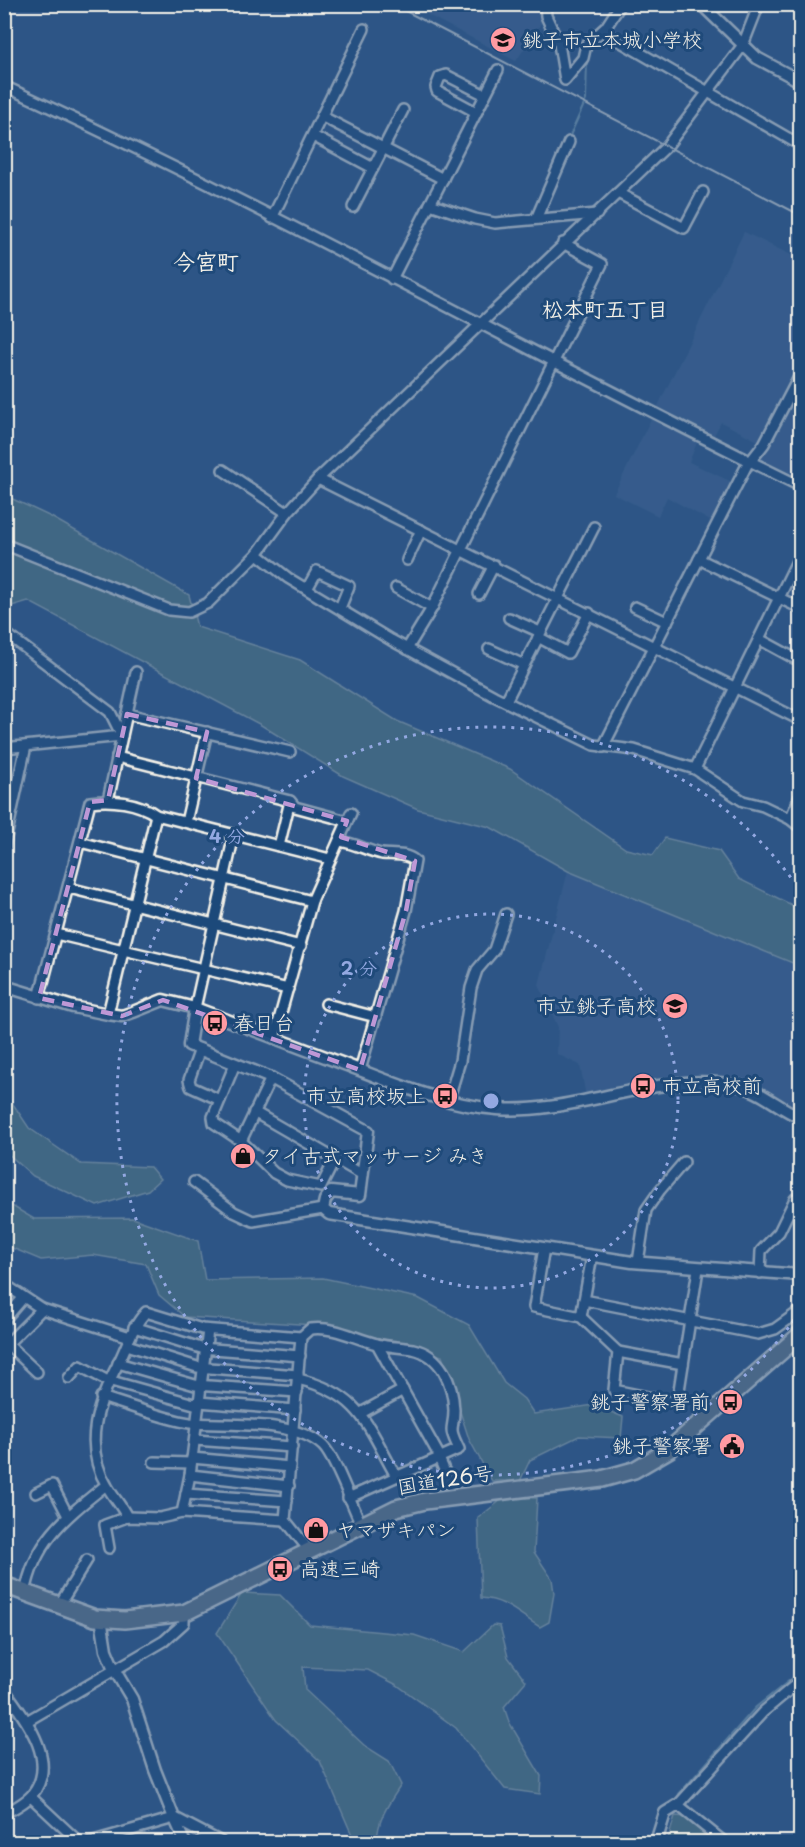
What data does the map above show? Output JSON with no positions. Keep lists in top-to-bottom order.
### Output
{
  "streets": {
    "highway": ["国道126号"]
  },
  "districts": ["今宮町", "松本町五丁目"],
  "places": {
    "school or university": ["銚子市立本城小学校", "市立銚子高校"],
    "bus stop": [
      "春日台",
      "市立高校前",
      "市立高校坂上",
      "銚子警察署前",
      "高速三崎"
    ],
    "shop": ["タイ古式マッサージ みき", "ヤマザキパン"],
    "public building": ["銚子警察署"]
  },
  "rings": ["4 分", "2 分"]
}
